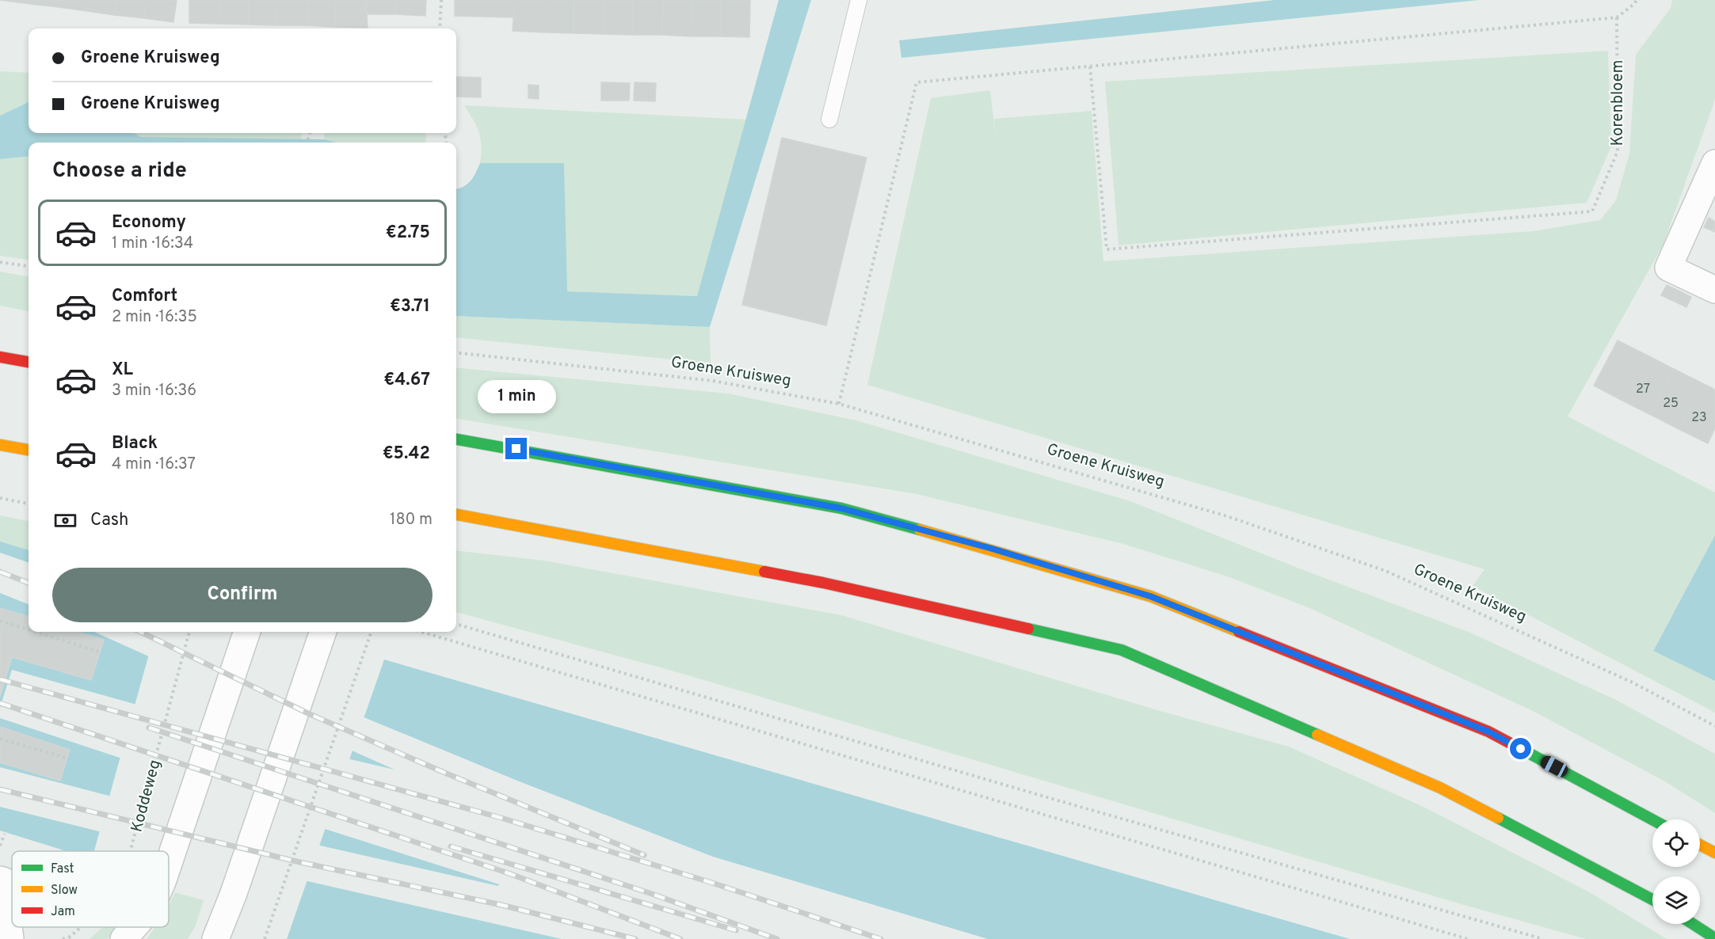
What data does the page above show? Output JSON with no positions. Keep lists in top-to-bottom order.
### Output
{
  "streets": {
    "path": ["Korenbloem", "Groene Kruisweg", "Koddeweg"]
  },
  "house_numbers": ["27", "25", "23"],
  "legend": ["Fast", "Slow", "Jam"],
  "page": {
    "banner": ["Groene Kruisweg", "Groene Kruisweg"],
    "heading": "Choose a ride",
    "list": [
      {
        "name": "Economy",
        "note": "1 min · 16:34",
        "value": "€2.75"
      },
      {
        "name": "Comfort",
        "note": "2 min · 16:35",
        "value": "€3.71"
      },
      {
        "name": "XL",
        "note": "3 min · 16:36",
        "value": "€4.67"
      },
      {
        "name": "Black",
        "note": "4 min · 16:37",
        "value": "€5.42"
      }
    ],
    "bubble": "1 min",
    "pay": ["Cash", "180 m"],
    "buttons": "Confirm"
  }
}
